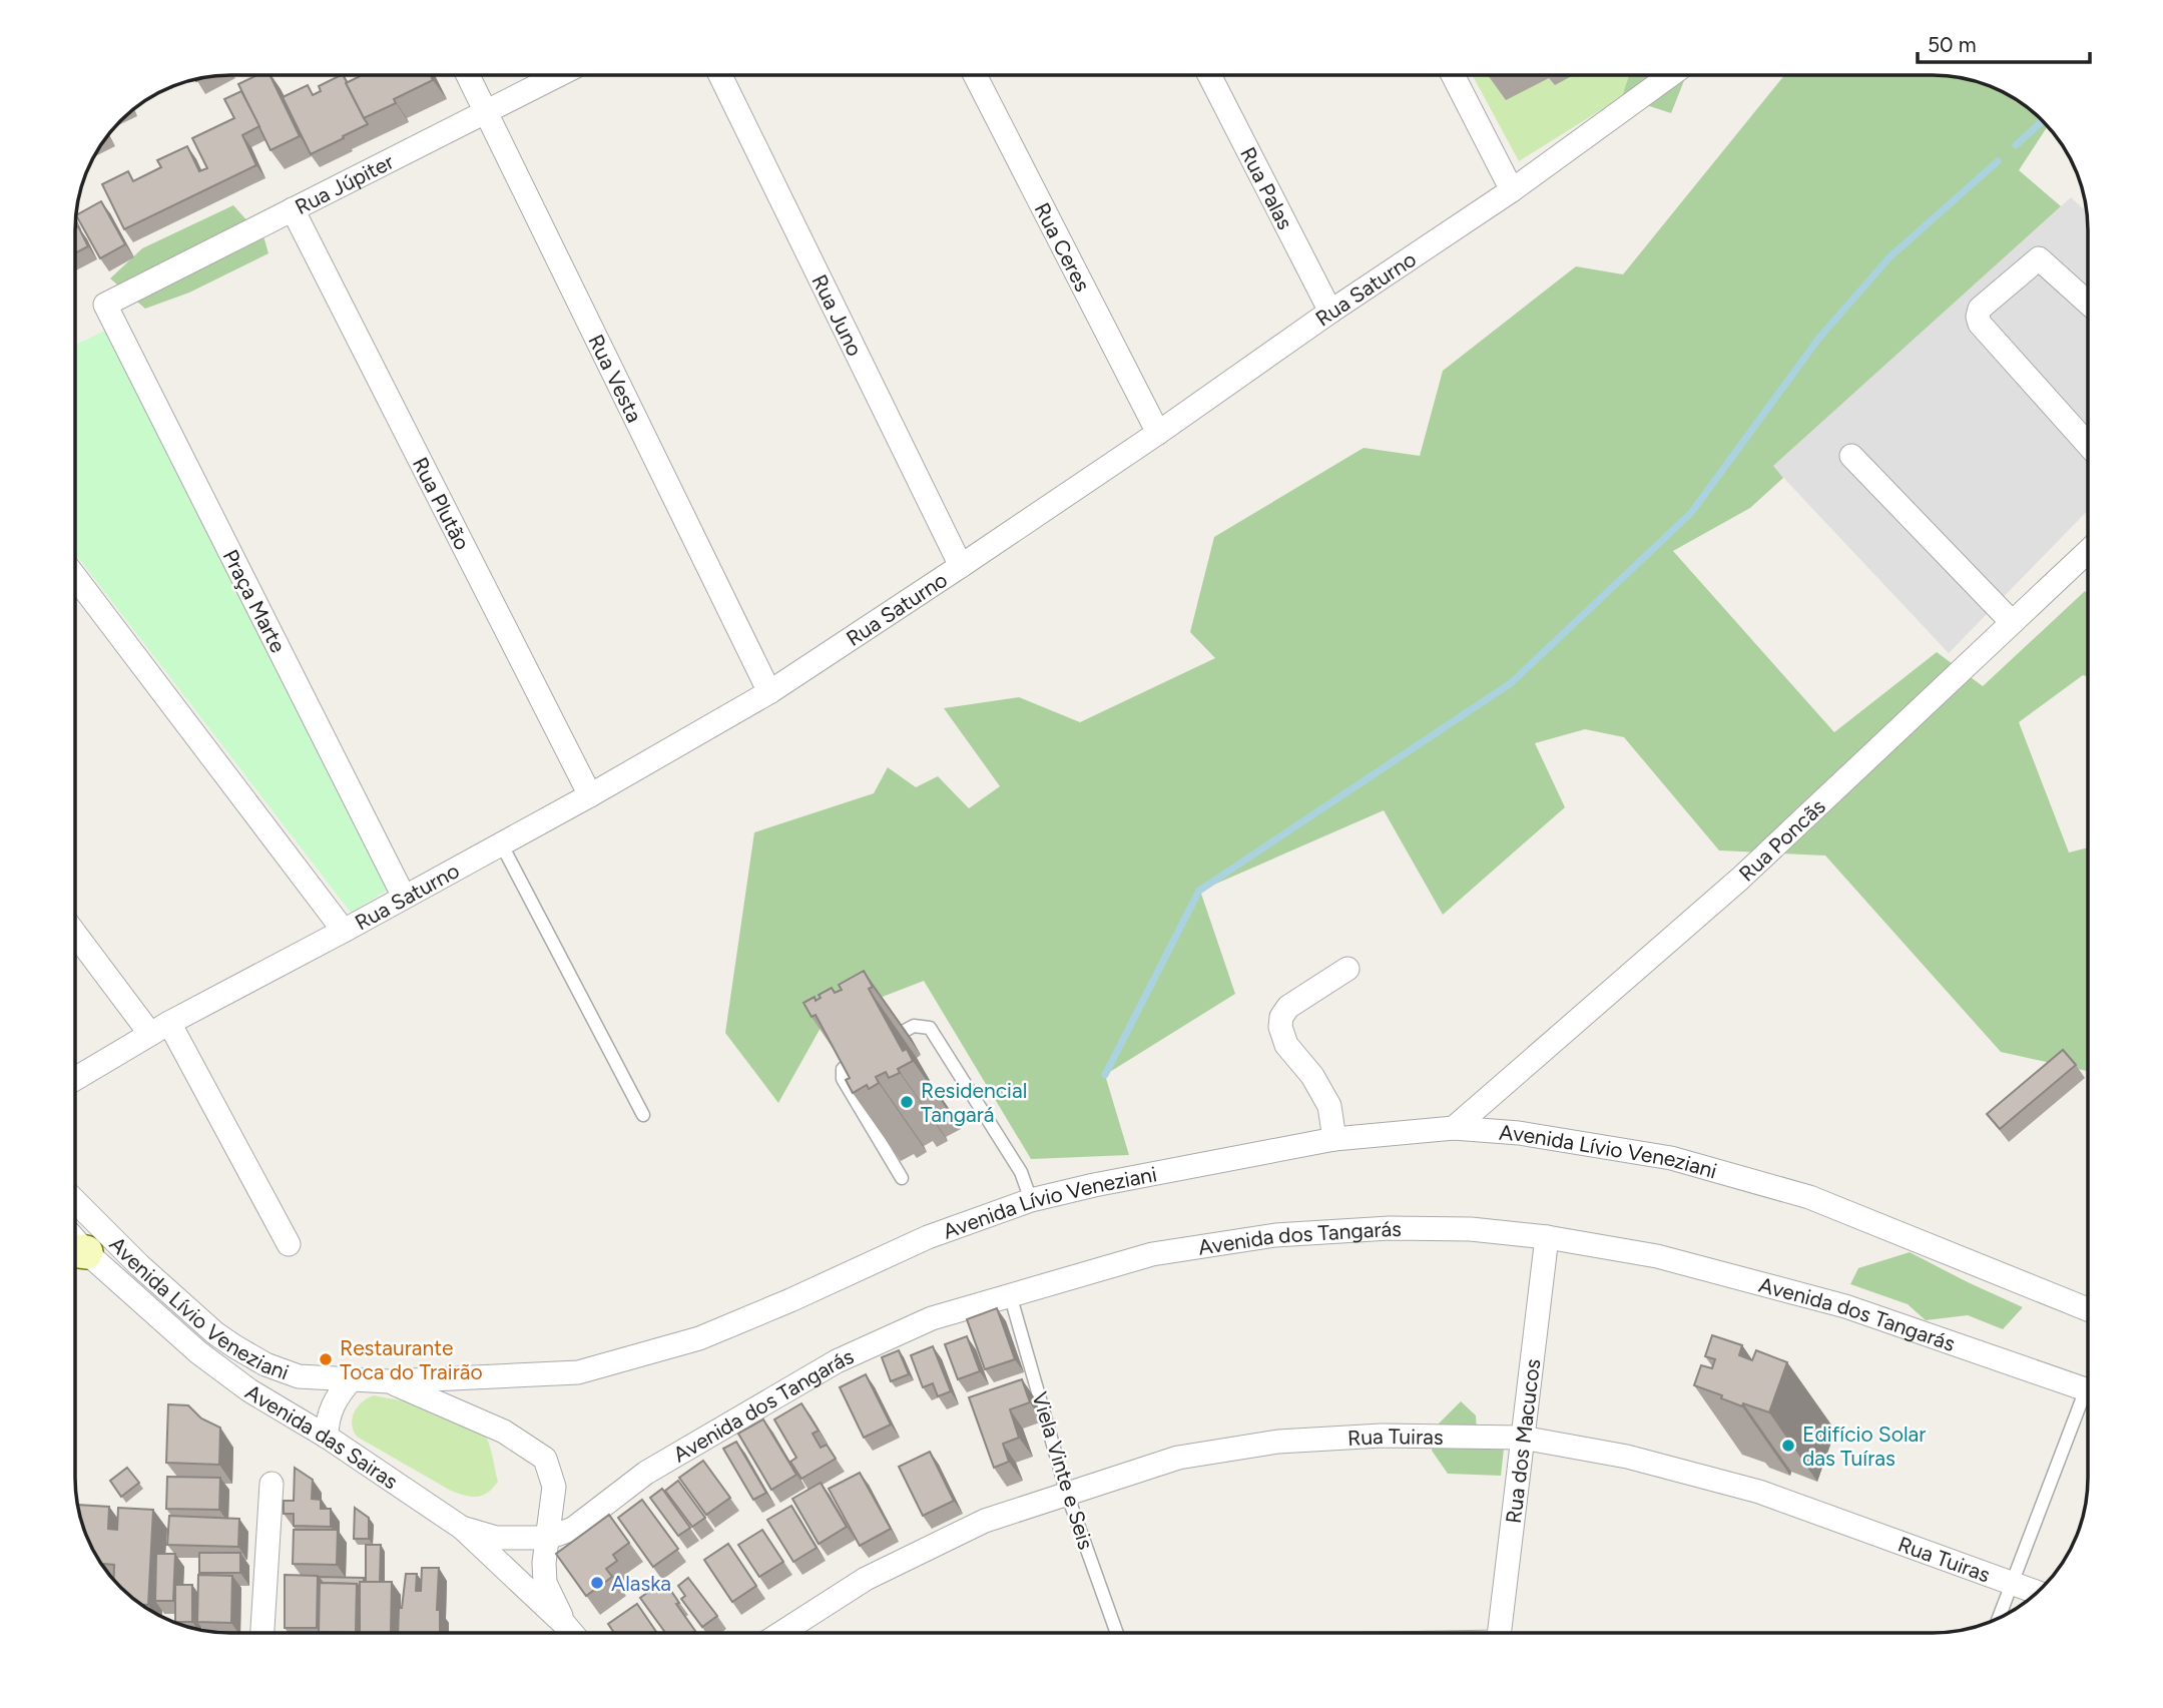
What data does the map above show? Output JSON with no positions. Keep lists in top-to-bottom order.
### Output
{
  "streets": {
    "street": [
      "Rua Júpiter",
      "Rua Palas",
      "Rua Ceres",
      "Rua Saturno",
      "Rua Juno",
      "Rua Vesta",
      "Rua Plutão",
      "Praça Marte",
      "Rua Poncãs",
      "Avenida Lívio Veneziani",
      "Avenida dos Tangarás",
      "Avenida das Sairas",
      "Rua Tuiras",
      "Rua dos Macucos"
    ],
    "lane": ["Viela Vinte e Seis"]
  },
  "crossings": [
    ["Rua Júpiter", "Rua Vesta"],
    ["Rua Júpiter", "Rua Plutão"],
    ["Rua Júpiter", "Praça Marte"],
    ["Rua Palas", "Rua Saturno"],
    ["Rua Ceres", "Rua Saturno"],
    ["Rua Saturno", "Rua Juno"],
    ["Rua Saturno", "Rua Vesta"],
    ["Rua Saturno", "Rua Plutão"],
    ["Rua Saturno", "Praça Marte"],
    ["Rua Poncãs", "Avenida Lívio Veneziani"],
    ["Avenida dos Tangarás", "Avenida das Sairas"],
    ["Avenida dos Tangarás", "Rua dos Macucos"],
    ["Avenida dos Tangarás", "Viela Vinte e Seis"],
    ["Rua Tuiras", "Rua dos Macucos"],
    ["Rua Tuiras", "Viela Vinte e Seis"]
  ],
  "places": [
    "Residencial Tangará",
    "Restaurante Toca do Trairão",
    "Edifício Solar das Tuíras",
    "Alaska"
  ],
  "scale_bar": "50 m"
}
